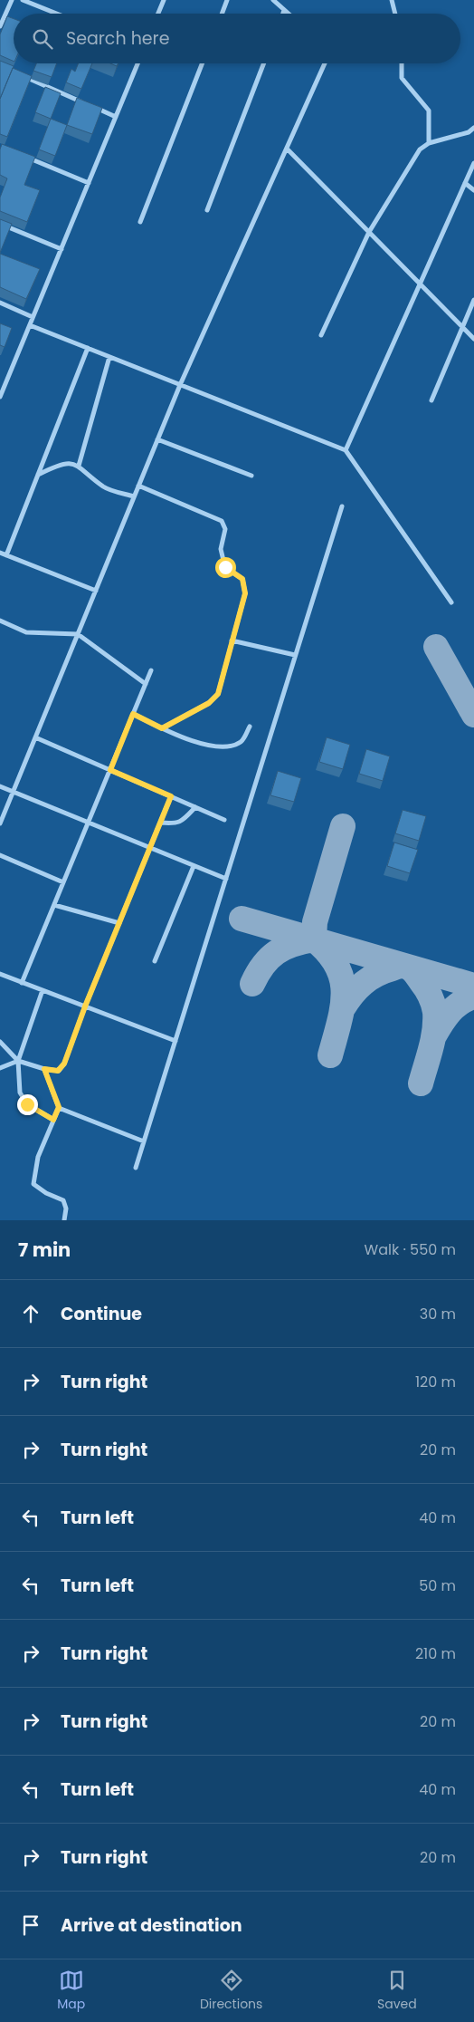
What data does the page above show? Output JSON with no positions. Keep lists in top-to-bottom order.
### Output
{
  "page": {
    "search": "Search here",
    "heading": ["7 min", "Walk · 550 m"],
    "list": [
      ["Continue", "30 m"],
      ["Turn right", "120 m"],
      ["Turn right", "20 m"],
      ["Turn left", "40 m"],
      ["Turn left", "50 m"],
      ["Turn right", "210 m"],
      ["Turn right", "20 m"],
      ["Turn left", "40 m"],
      ["Turn right", "20 m"],
      "Arrive at destination"
    ],
    "nav": ["Map", "Directions", "Saved"]
  }
}
